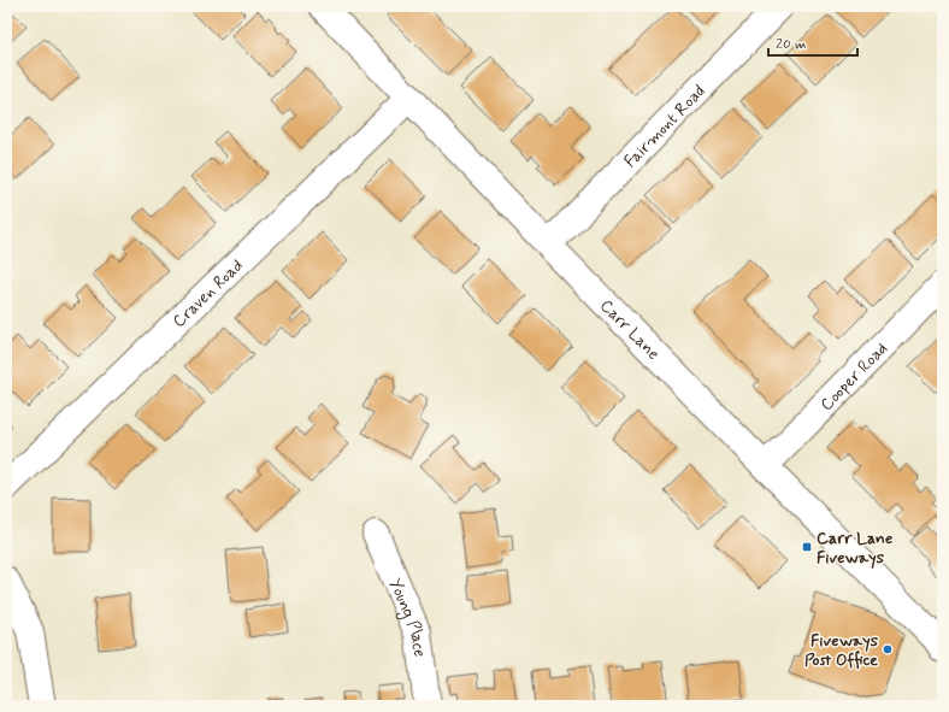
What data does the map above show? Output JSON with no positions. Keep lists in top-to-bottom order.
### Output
{
  "streets": {
    "street": [
      "Fairmont Road",
      "Craven Road",
      "Carr Lane",
      "Cooper Road",
      "Young Place"
    ]
  },
  "crossings": [
    ["Fairmont Road", "Carr Lane"],
    ["Craven Road", "Carr Lane"],
    ["Carr Lane", "Cooper Road"]
  ],
  "places": {
    "transit": ["Carr Lane Fiveways"],
    "other": ["Fiveways Post Office"]
  },
  "scale_bar": "20 m"
}
